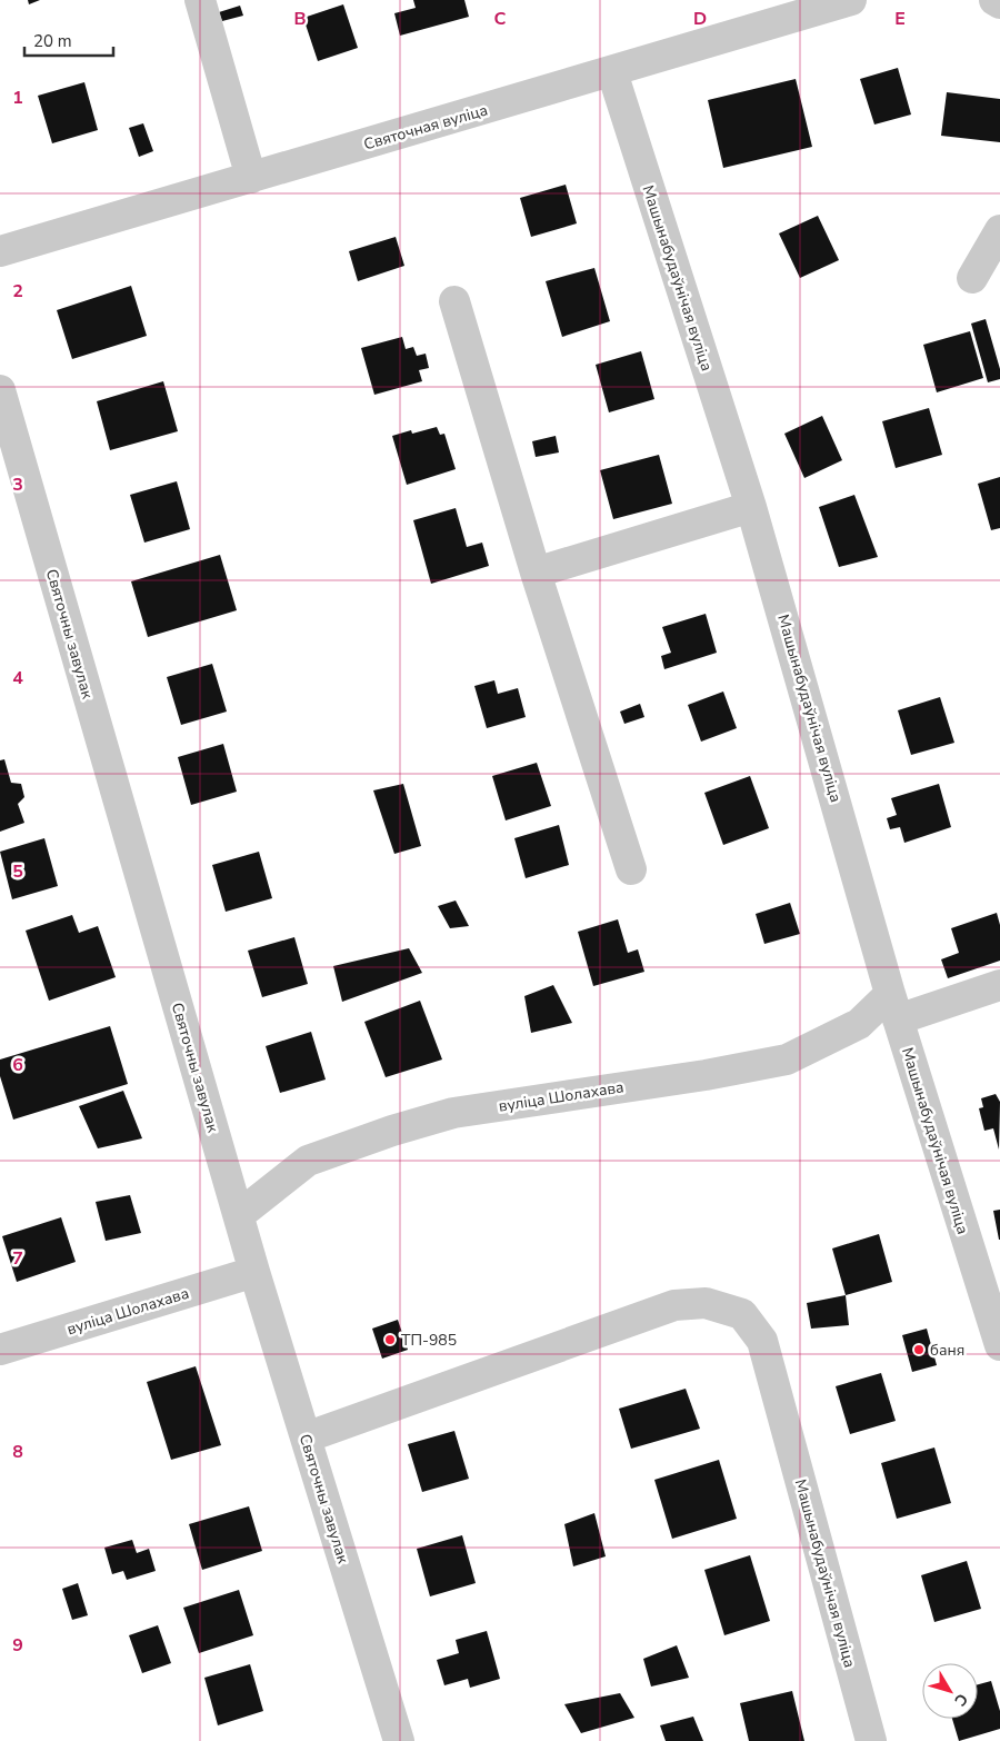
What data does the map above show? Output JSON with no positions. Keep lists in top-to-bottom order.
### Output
{
  "streets": {
    "street": [
      "Святочная вуліца",
      "Машынабудаўнічая вуліца",
      "Святочны завулак",
      "вуліца Шолахава"
    ]
  },
  "crossings": [
    ["Святочная вуліца", "Машынабудаўнічая вуліца"],
    ["Машынабудаўнічая вуліца", "Святочны завулак"],
    ["Машынабудаўнічая вуліца", "вуліца Шолахава"],
    ["Святочны завулак", "вуліца Шолахава"]
  ],
  "places": ["ТП-985", "баня"],
  "scale_bar": "20 m",
  "north": "bottom right",
  "grid": {
    "columns": [
      "B",
      "C",
      "D",
      "E"
    ],
    "rows": [
      "1",
      "2",
      "3",
      "4",
      "5",
      "6",
      "7",
      "8",
      "9"
    ]
  }
}
